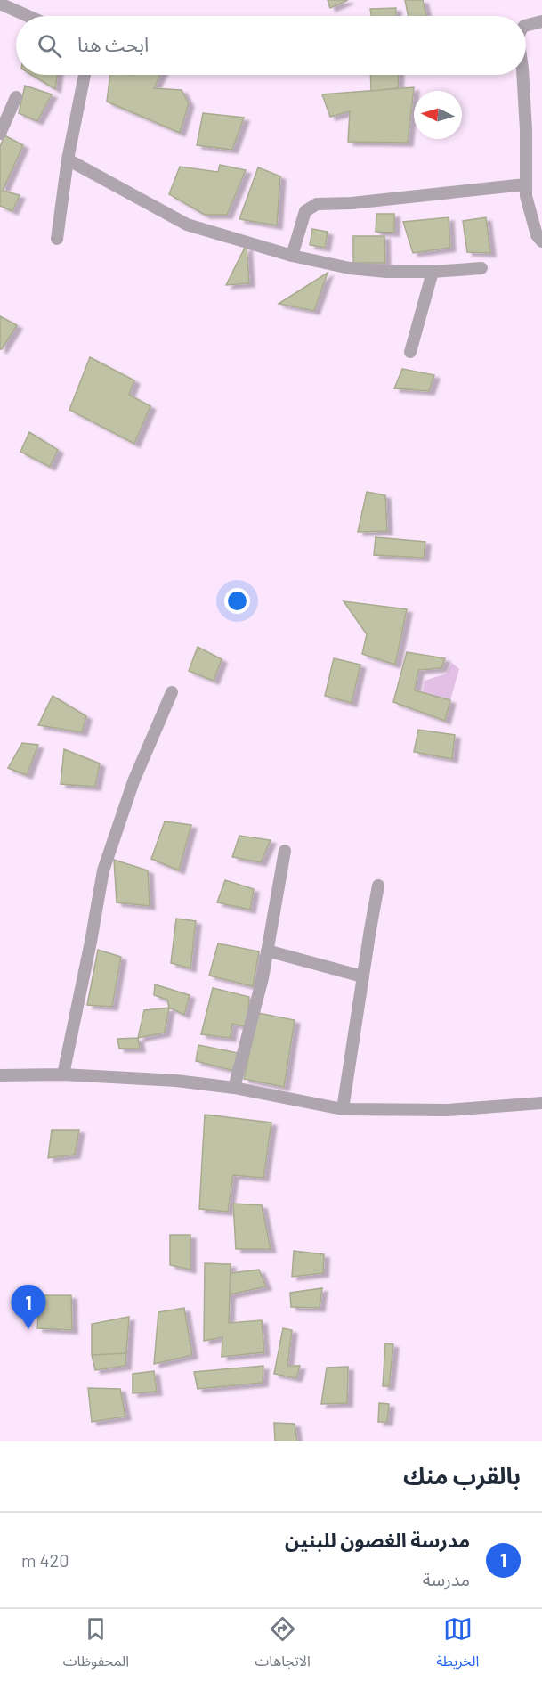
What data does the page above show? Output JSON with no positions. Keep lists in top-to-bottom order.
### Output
{
  "north": "left",
  "page": {
    "search": "ابحث هنا",
    "pins": "1",
    "heading": "بالقرب منك",
    "list": [
      {
        "mark": "1",
        "name": "مدرسة الغصون للبنين",
        "note": "مدرسة",
        "value": "420 m"
      }
    ],
    "nav": ["الخريطة", "الاتجاهات", "المحفوظات"]
  }
}
